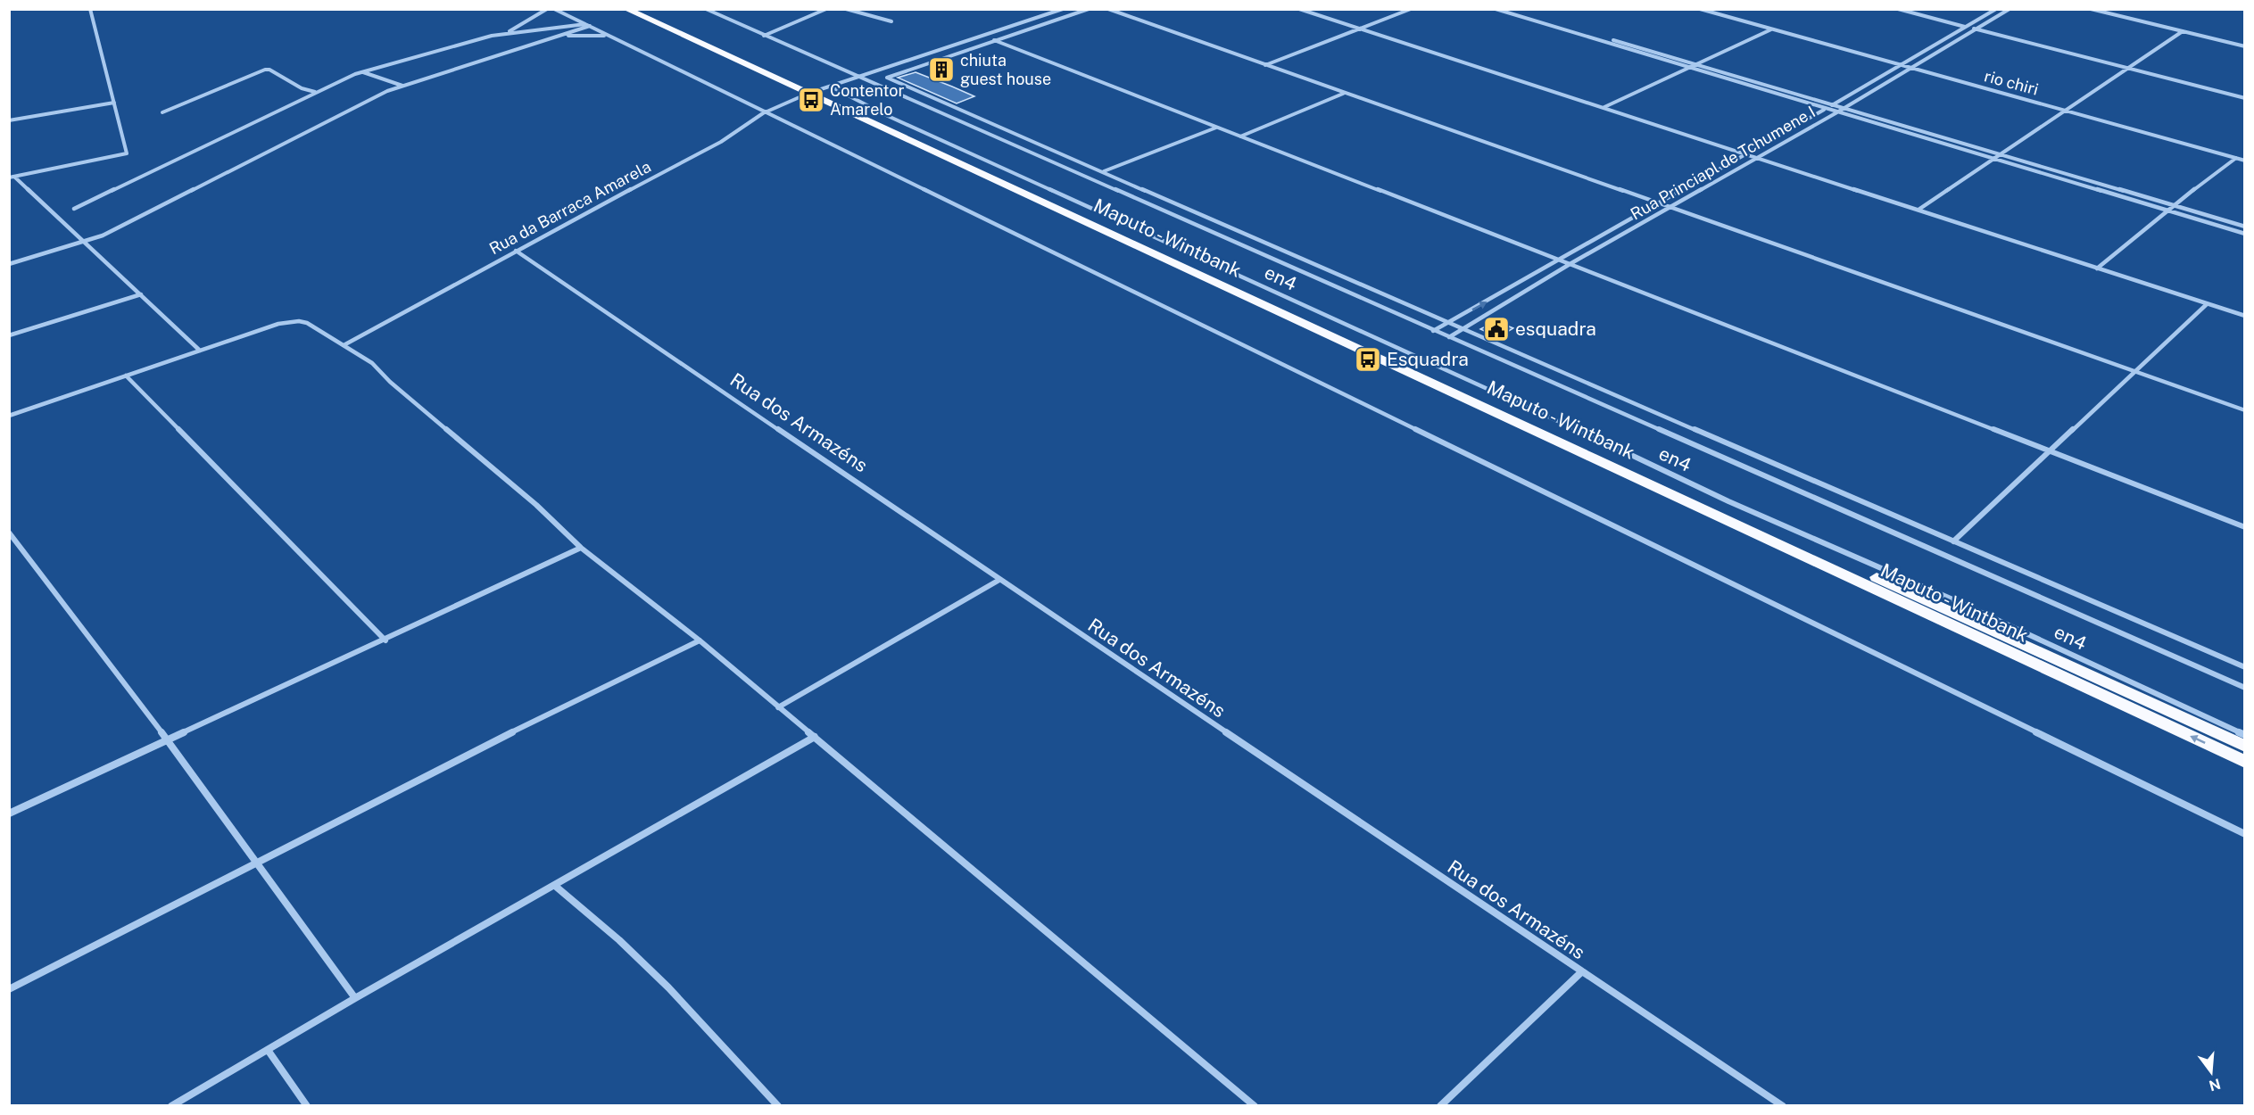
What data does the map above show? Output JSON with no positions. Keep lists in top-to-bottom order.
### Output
{
  "streets": {
    "highway": ["Maputo - Wintbank"],
    "street": [
      "rio chiri",
      "Rua Princiapl de Tchumene I",
      "Rua da Barraca Amarela",
      "en4",
      "Rua dos Armazéns"
    ]
  },
  "crossings": [
    ["rio chiri", "Rua Princiapl de Tchumene I"],
    ["Rua da Barraca Amarela", "Maputo - Wintbank"],
    ["Rua da Barraca Amarela", "en4"],
    ["Rua da Barraca Amarela", "Rua dos Armazéns"]
  ],
  "places": {
    "building": ["chiuta guest house"],
    "bus stop": ["Contentor Amarelo", "Esquadra"],
    "public building": ["esquadra"]
  },
  "north": "bottom"
}
